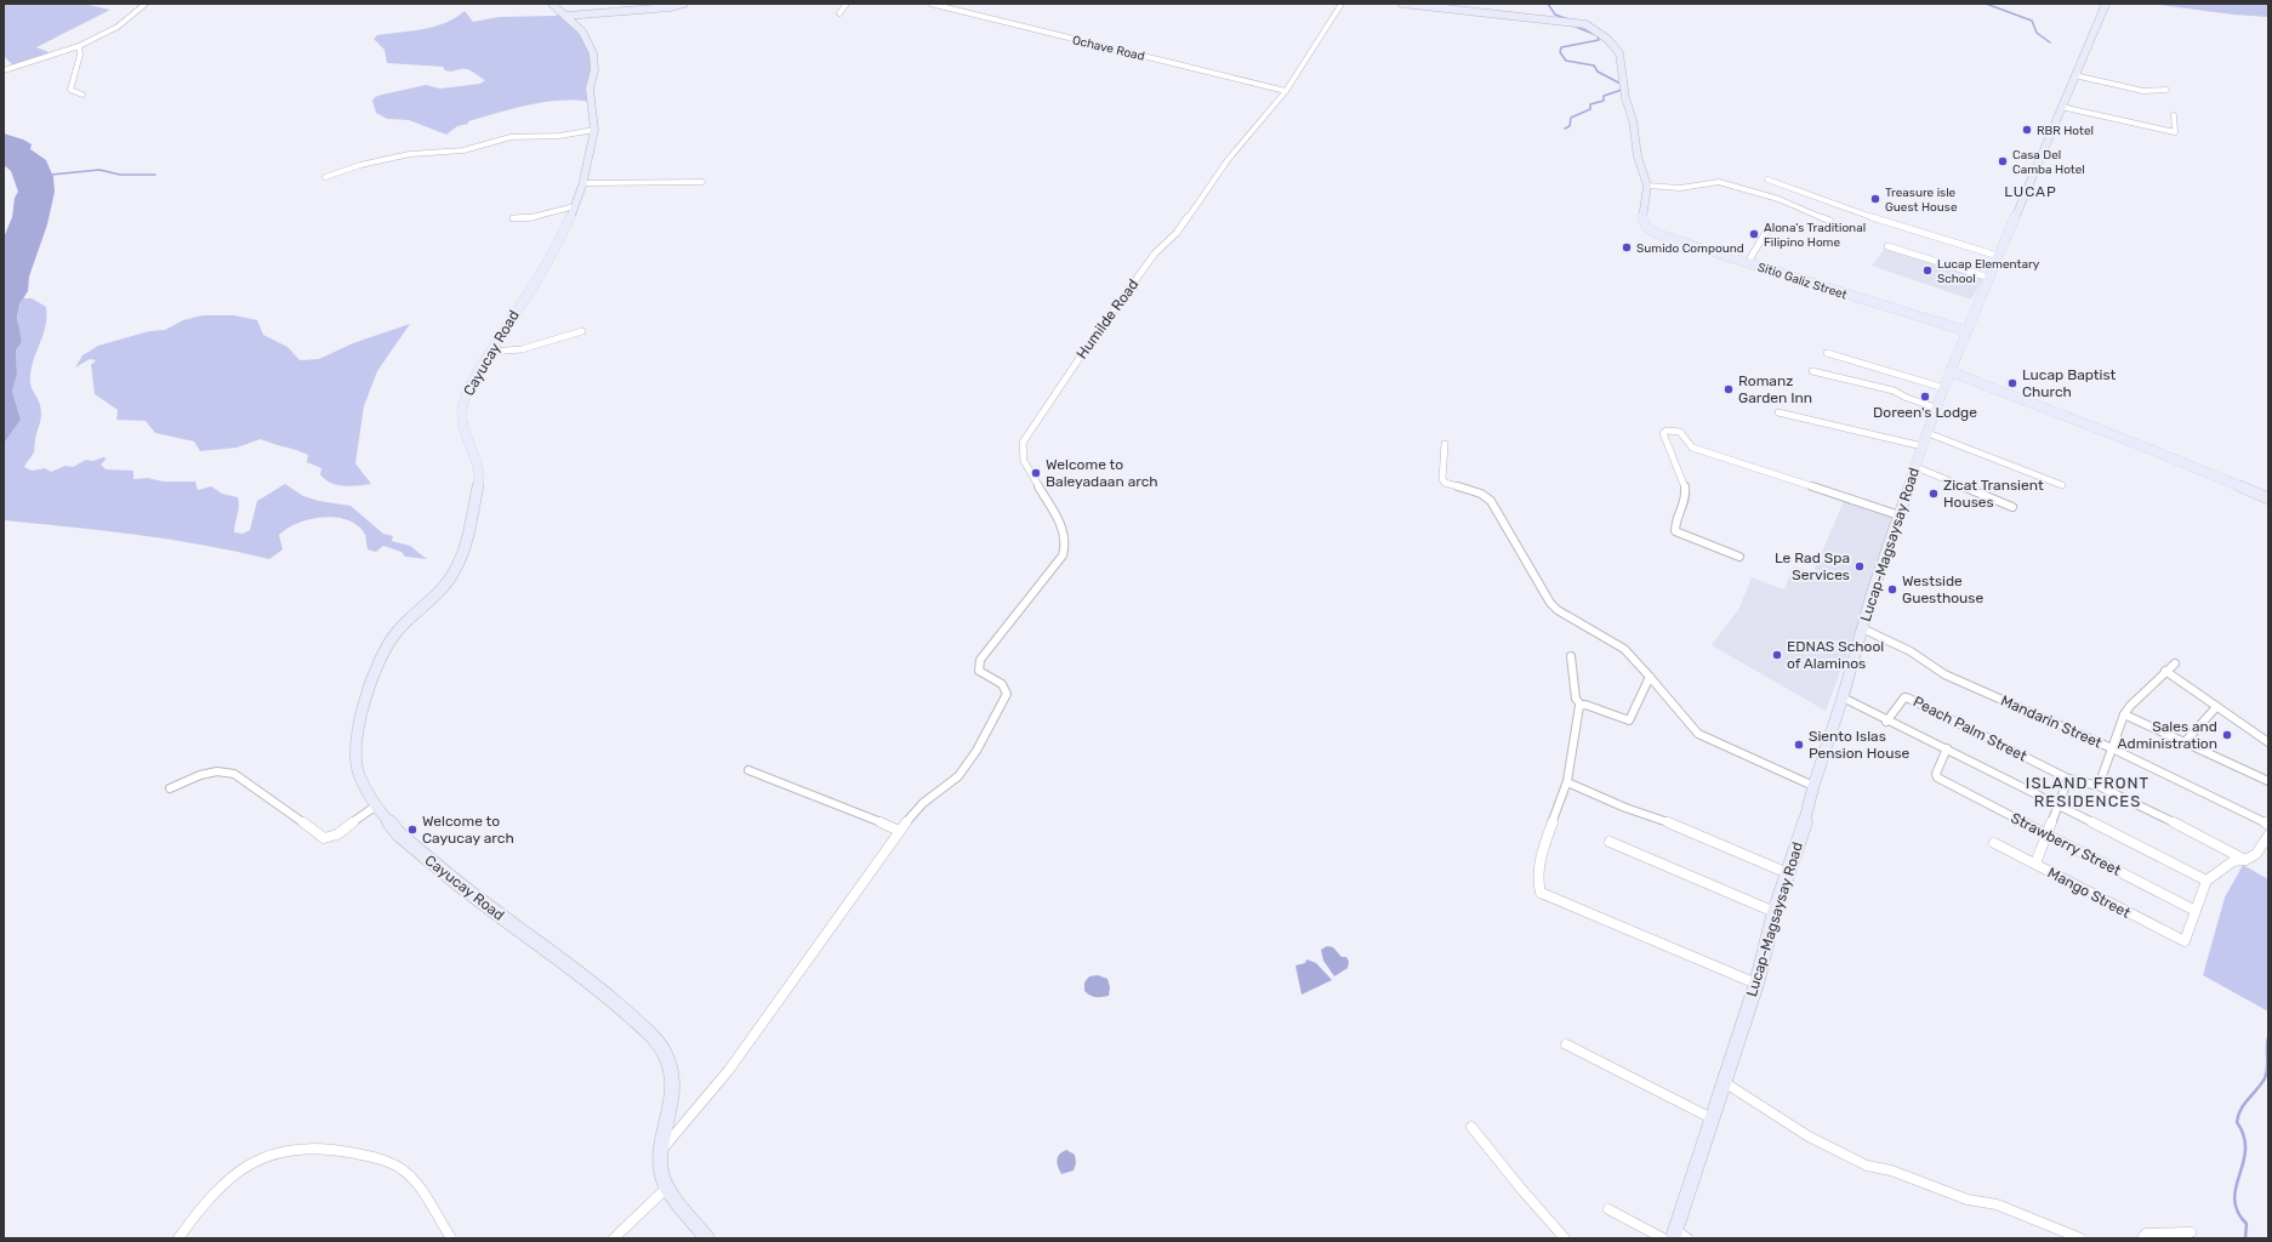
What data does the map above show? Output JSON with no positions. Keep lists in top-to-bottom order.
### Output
{
  "streets": {
    "street": [
      "Ochave Road",
      "Sitio Galiz Street",
      "Humilde Road",
      "Cayucay Road",
      "Lucap-Magsaysay Road",
      "Mandarin Street",
      "Peach Palm Street",
      "Strawberry Street",
      "Mango Street"
    ]
  },
  "crossings": [
    ["Ochave Road", "Humilde Road"],
    ["Sitio Galiz Street", "Lucap-Magsaysay Road"],
    ["Lucap-Magsaysay Road", "Mandarin Street"],
    ["Strawberry Street", "Mango Street"]
  ],
  "districts": ["LUCAP", "ISLAND FRONT RESIDENCES"],
  "places": [
    "RBR Hotel",
    "Casa Del Camba Hotel",
    "Treasure isle Guest House",
    "Alona's Traditional Filipino Home",
    "Sumido Compound",
    "Lucap Elementary School",
    "Lucap Baptist Church",
    "Romanz Garden Inn",
    "Doreen's Lodge",
    "Welcome to Baleyadaan arch",
    "Zicat Transient Houses",
    "Le Rad Spa Services",
    "Westside Guesthouse",
    "EDNAS School of Alaminos",
    "Sales and Administration",
    "Siento Islas Pension House",
    "Welcome to Cayucay arch"
  ]
}
